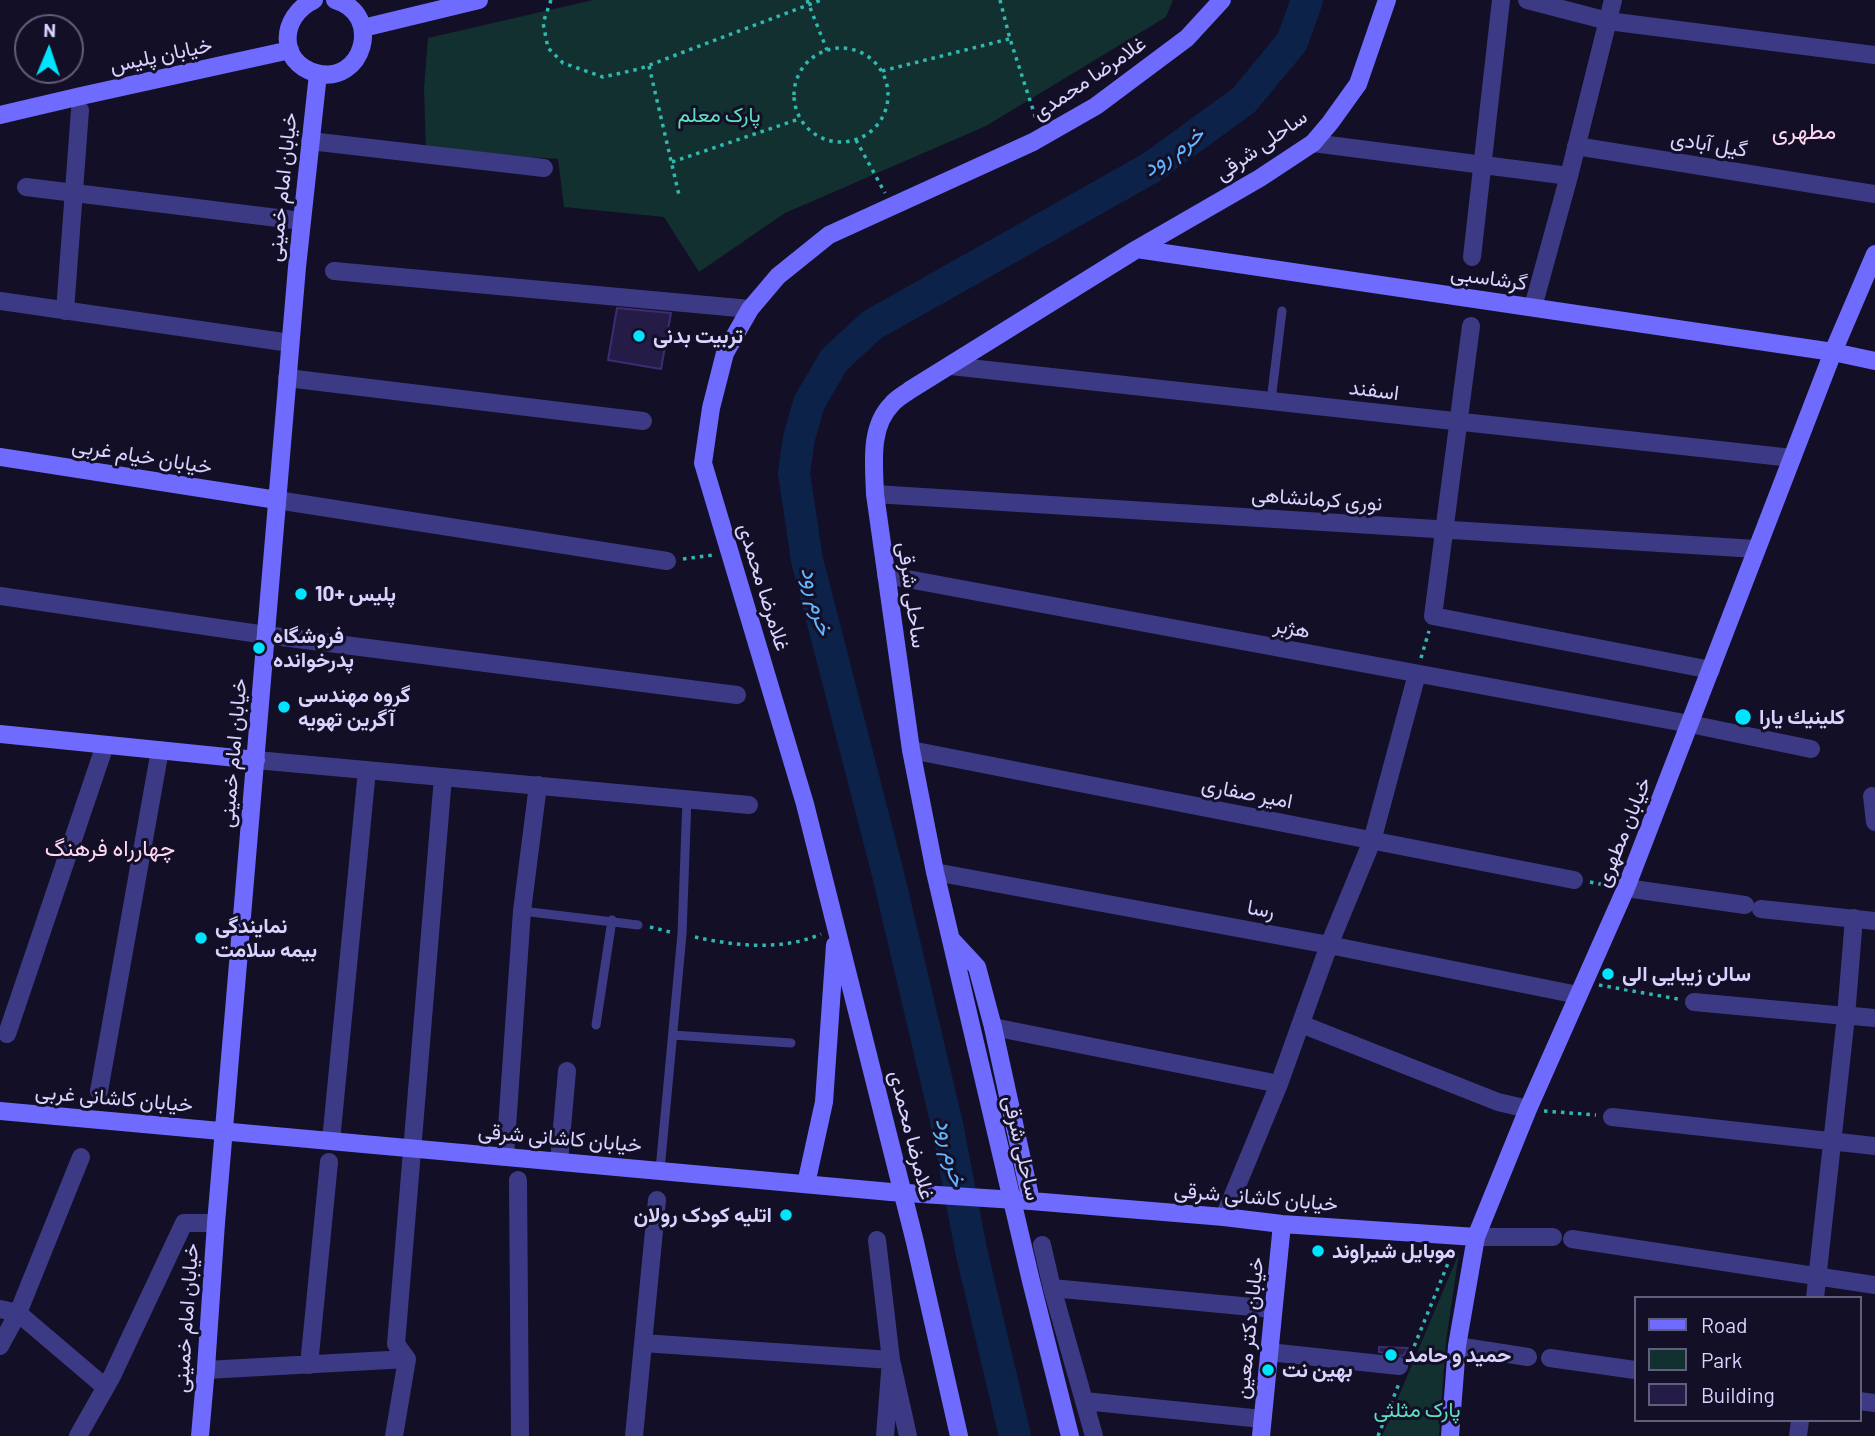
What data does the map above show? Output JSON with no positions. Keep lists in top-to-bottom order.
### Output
{
  "streets": {
    "main road": [
      "خیابان پلیس",
      "غلامرضا محمدی",
      "ساحلی شرقی",
      "خیابان امام خمینی",
      "گرشاسبی",
      "خیابان خیام غربی",
      "خیابان مطهری",
      "خیابان کاشانی غربی",
      "خیابان کاشانی شرقی",
      "خیابان دکتر معین"
    ],
    "street": [
      "گیل آبادی",
      "اسفند",
      "نوری کرمانشاهی",
      "هژبر",
      "امیر صفاری",
      "رسا"
    ]
  },
  "crossings": [
    ["ساحلی شرقی", "گرشاسبی"],
    ["ساحلی شرقی", "اسفند"],
    ["ساحلی شرقی", "نوری کرمانشاهی"],
    ["ساحلی شرقی", "هژبر"],
    ["ساحلی شرقی", "امیر صفاری"],
    ["ساحلی شرقی", "رسا"],
    ["خیابان امام خمینی", "خیابان خیام غربی"],
    ["خیابان امام خمینی", "خیابان کاشانی غربی"],
    ["خیابان امام خمینی", "خیابان کاشانی شرقی"],
    ["گرشاسبی", "خیابان مطهری"],
    ["اسفند", "خیابان مطهری"],
    ["نوری کرمانشاهی", "خیابان مطهری"],
    ["هژبر", "خیابان مطهری"],
    ["خیابان مطهری", "رسا"],
    ["خیابان مطهری", "خیابان کاشانی شرقی"],
    ["خیابان کاشانی غربی", "خیابان کاشانی شرقی"],
    ["خیابان کاشانی شرقی", "خیابان دکتر معین"]
  ],
  "districts": ["مطهری", "چهارراه فرهنگ"],
  "water": ["خرم رود"],
  "parks": ["پارک معلم", "پارک مثلثی"],
  "places": [
    "تربیت بدنی",
    "پلیس +10",
    "فروشگاه پدرخوانده",
    "گروه مهندسی آگرین تهویه",
    "كلينيك يارا",
    "نمایندگی بیمه سلامت",
    "سالن زیبایی الی",
    "اتلیه کودک رولان",
    "موبایل شیراوند",
    "حمید و حامد",
    "بهین نت"
  ],
  "legend": ["Road", "Park", "Building"],
  "north": "top"
}
